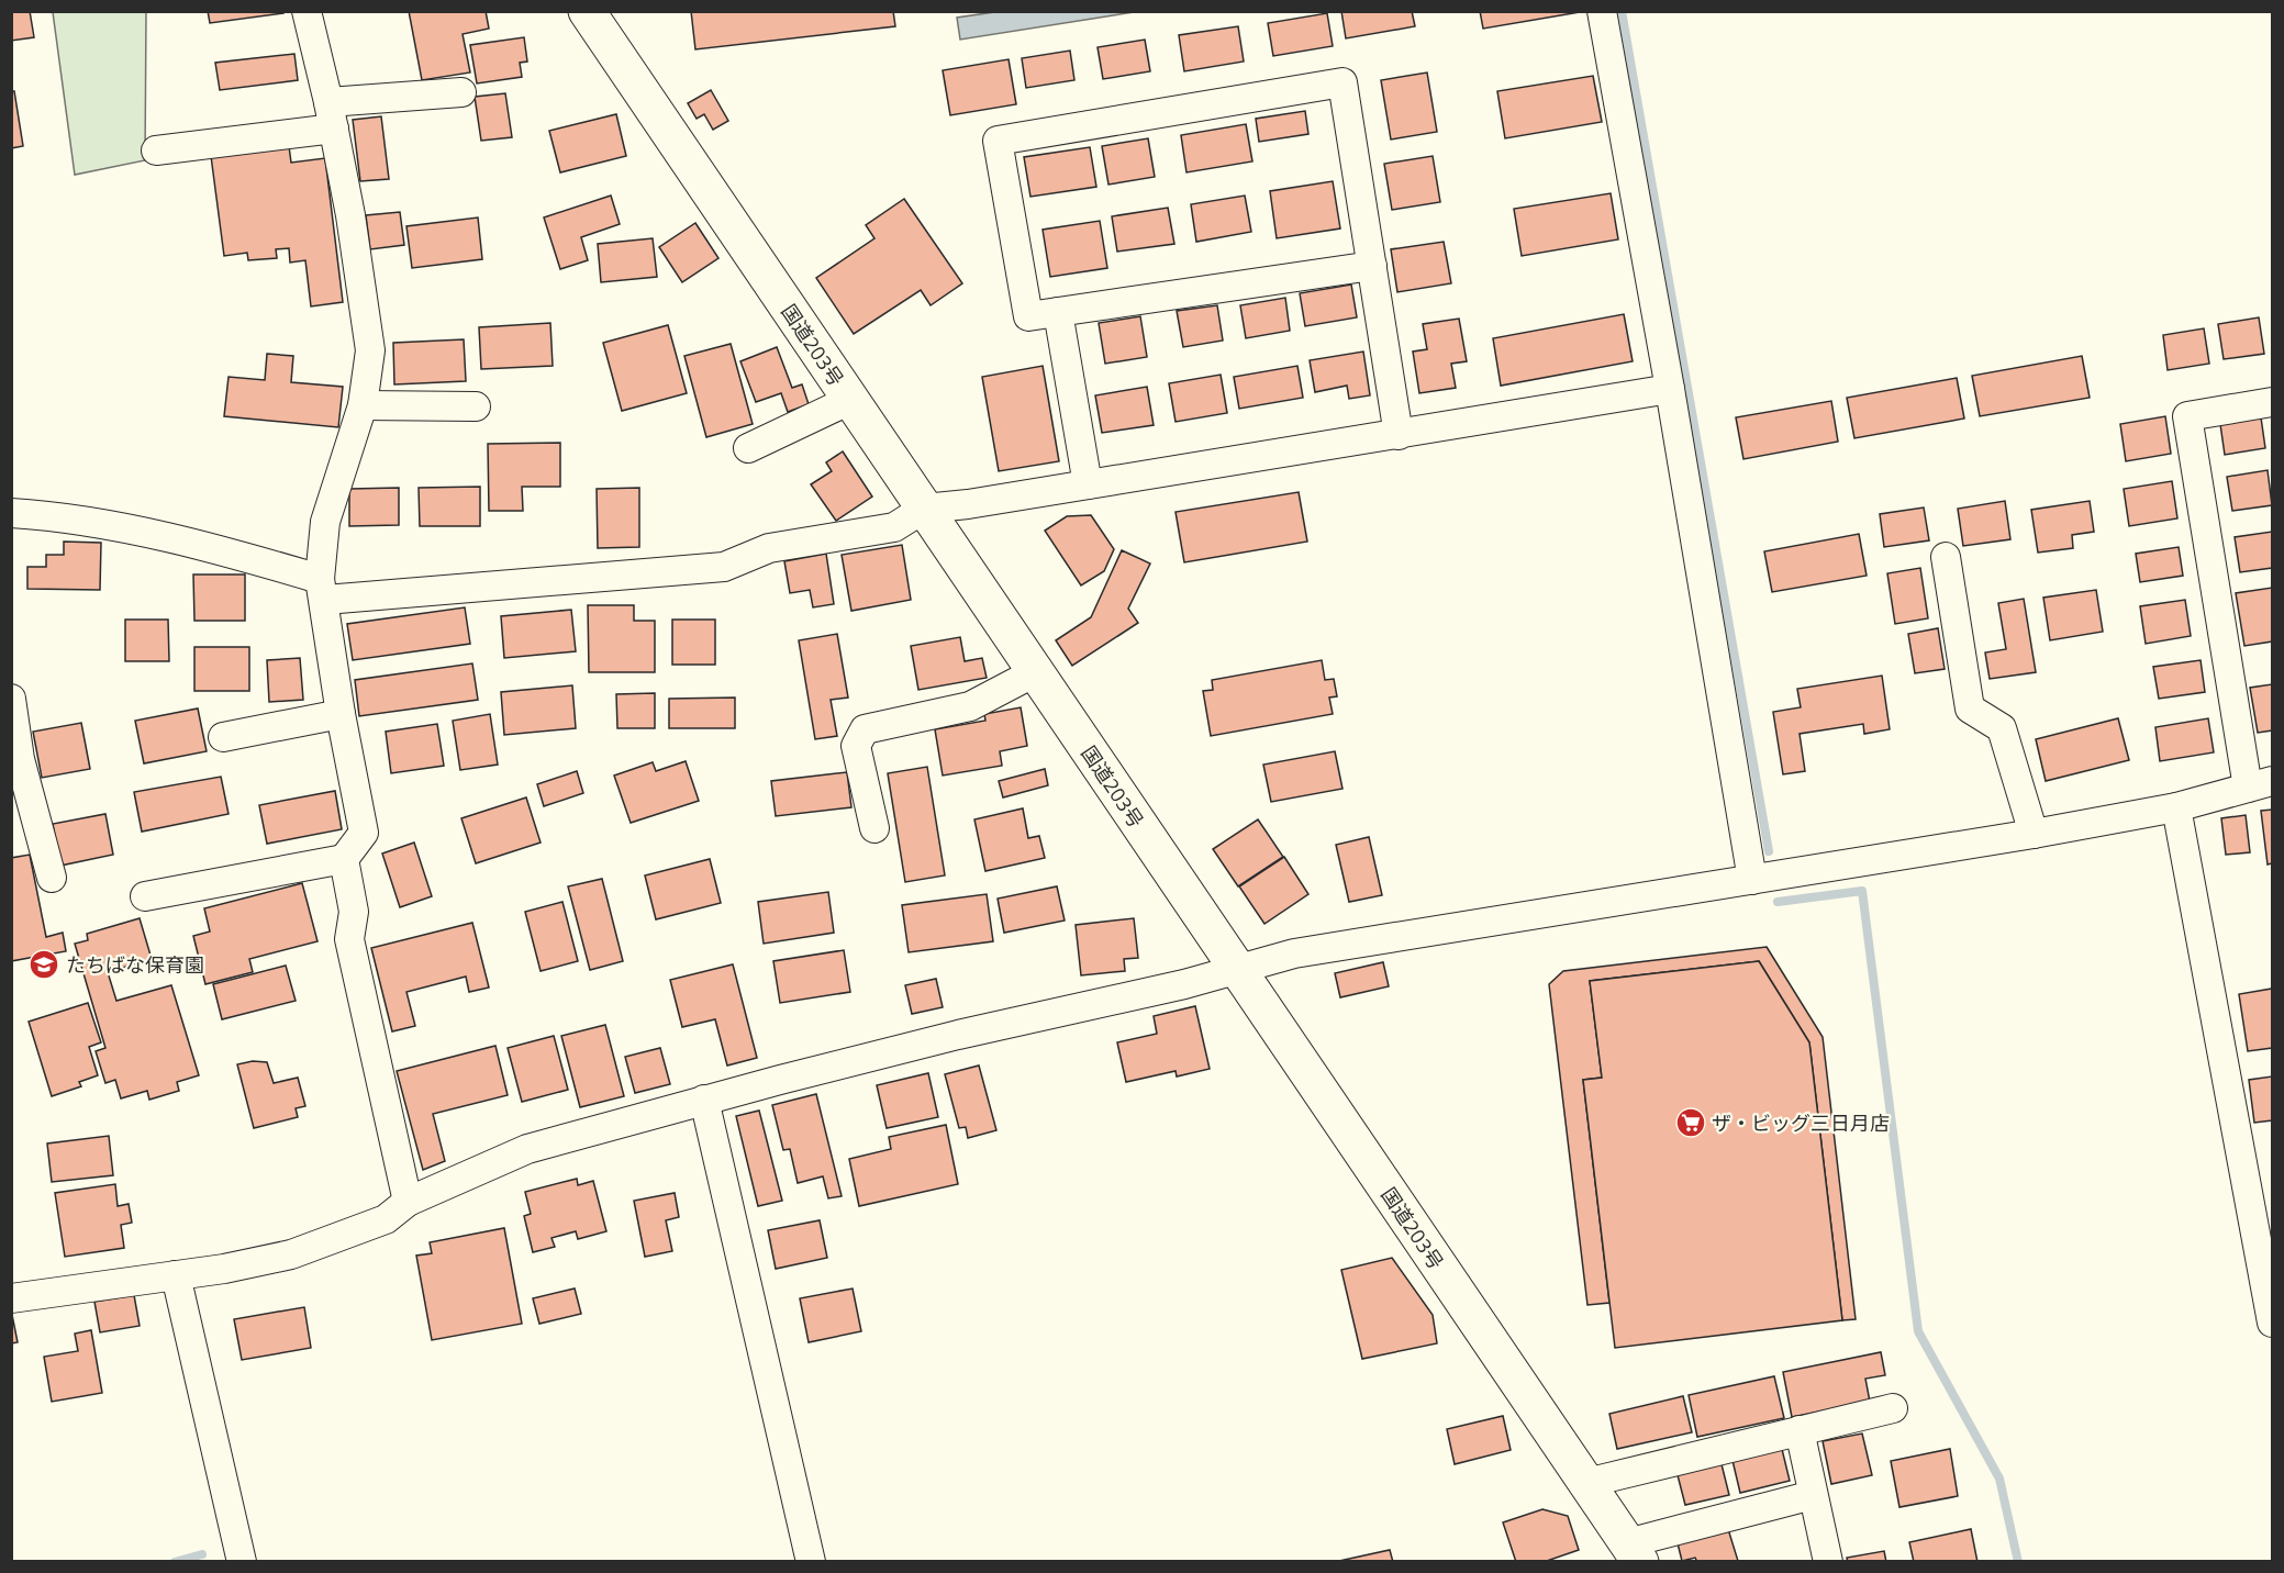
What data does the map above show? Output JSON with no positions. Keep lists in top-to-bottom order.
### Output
{
  "streets": {
    "highway": ["国道203号"]
  },
  "places": {
    "school or university": ["たちばな保育園"],
    "supermarket": ["ザ・ビッグ三日月店"]
  }
}
